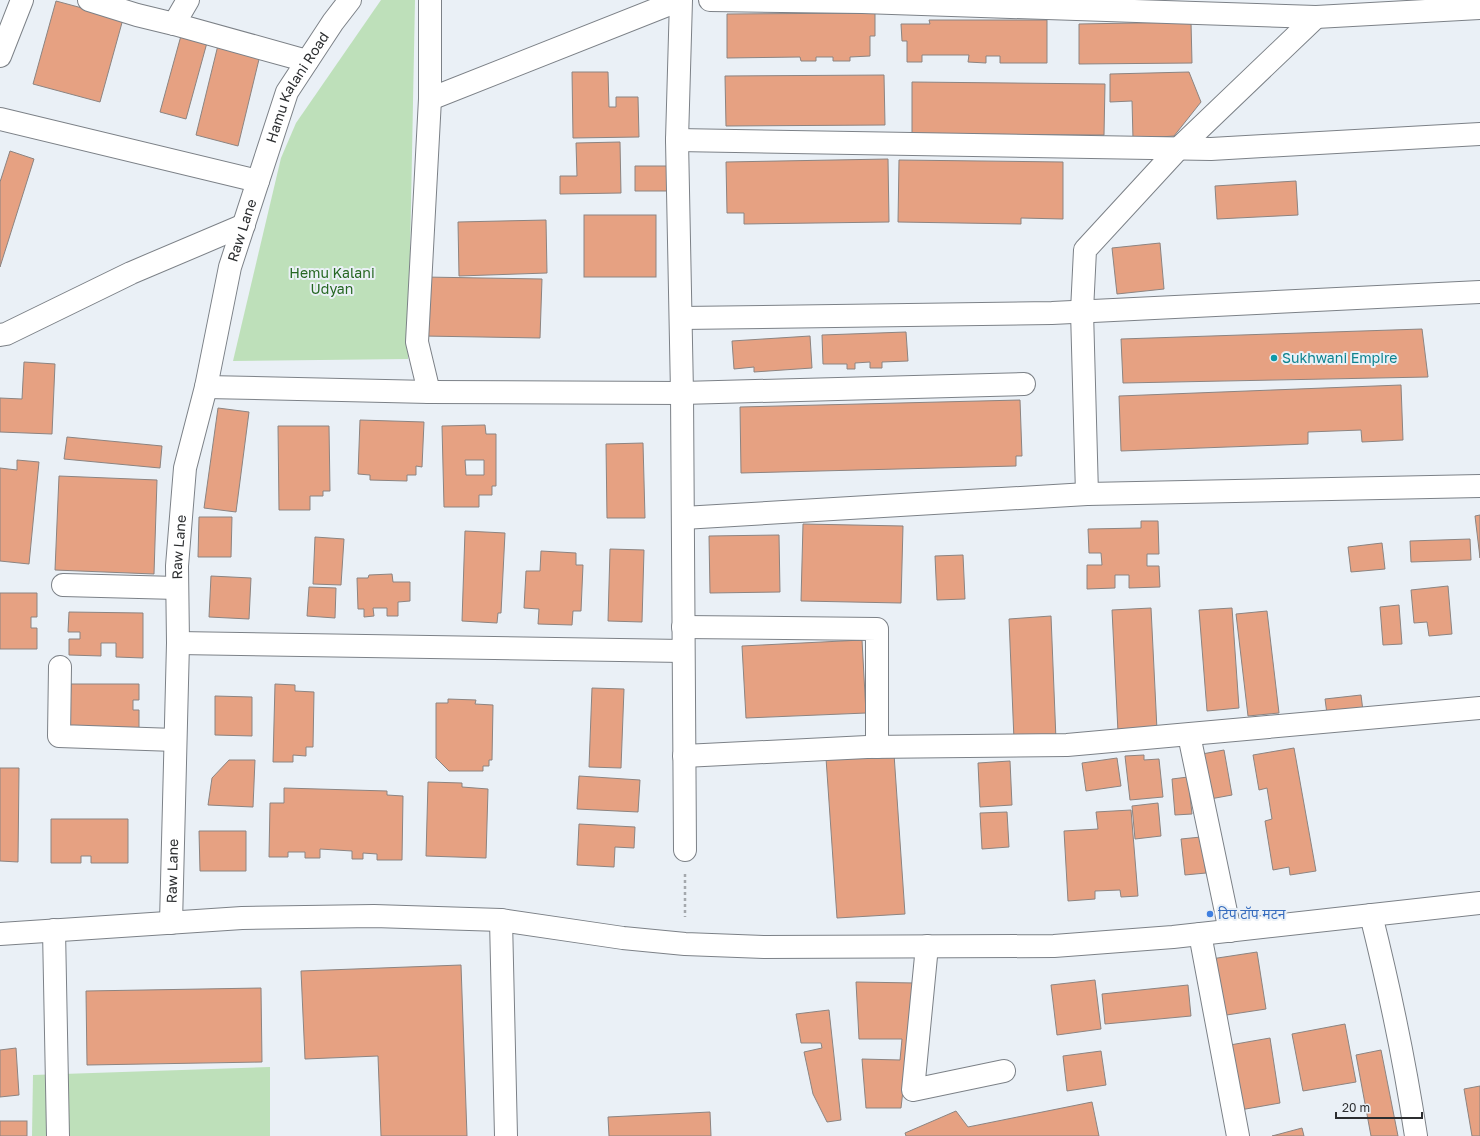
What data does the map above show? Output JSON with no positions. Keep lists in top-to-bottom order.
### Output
{
  "streets": {
    "street": ["Hamu Kalani Road", "Raw Lane"]
  },
  "crossings": [
    ["Hamu Kalani Road", "Raw Lane"]
  ],
  "parks": ["Hemu Kalani Udyan"],
  "places": ["Sukhwani Empire", "टिप टॉप मटन"],
  "scale_bar": "20 m"
}
